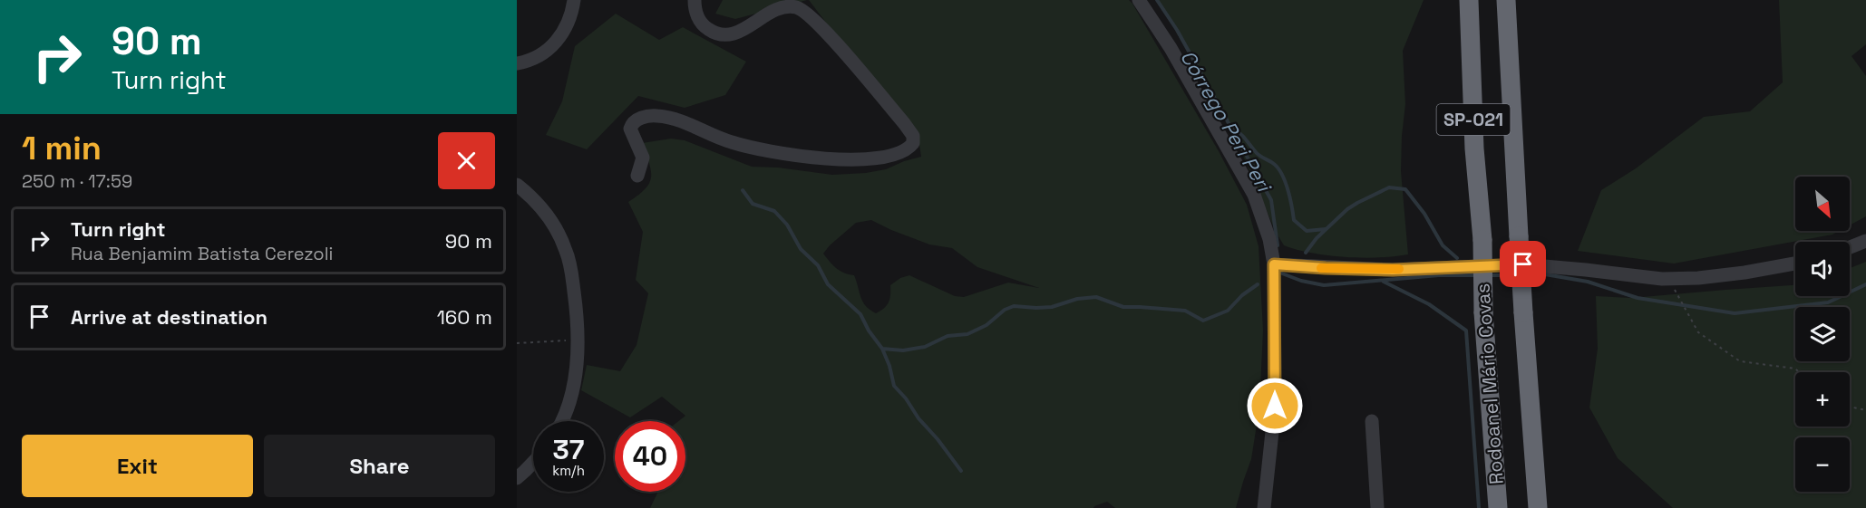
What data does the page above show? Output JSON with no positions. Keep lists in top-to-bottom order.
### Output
{
  "streets": {
    "highway": ["SP-021", "Rodoanel Mário Covas"]
  },
  "water": ["Córrego Peri Peri"],
  "north": "bottom right",
  "page": {
    "turn": ["90 m", "Turn right"],
    "heading": ["1 min", "250 m · 17:59"],
    "map_buttons": ["+", "−"],
    "list": [
      {
        "name": "Turn right",
        "note": "Rua Benjamim Batista Cerezoli",
        "value": "90 m"
      },
      {
        "name": "Arrive at destination",
        "value": "160 m"
      }
    ],
    "speed": "37 km/h",
    "limit": "40",
    "buttons": ["Exit", "Share"]
  }
}
